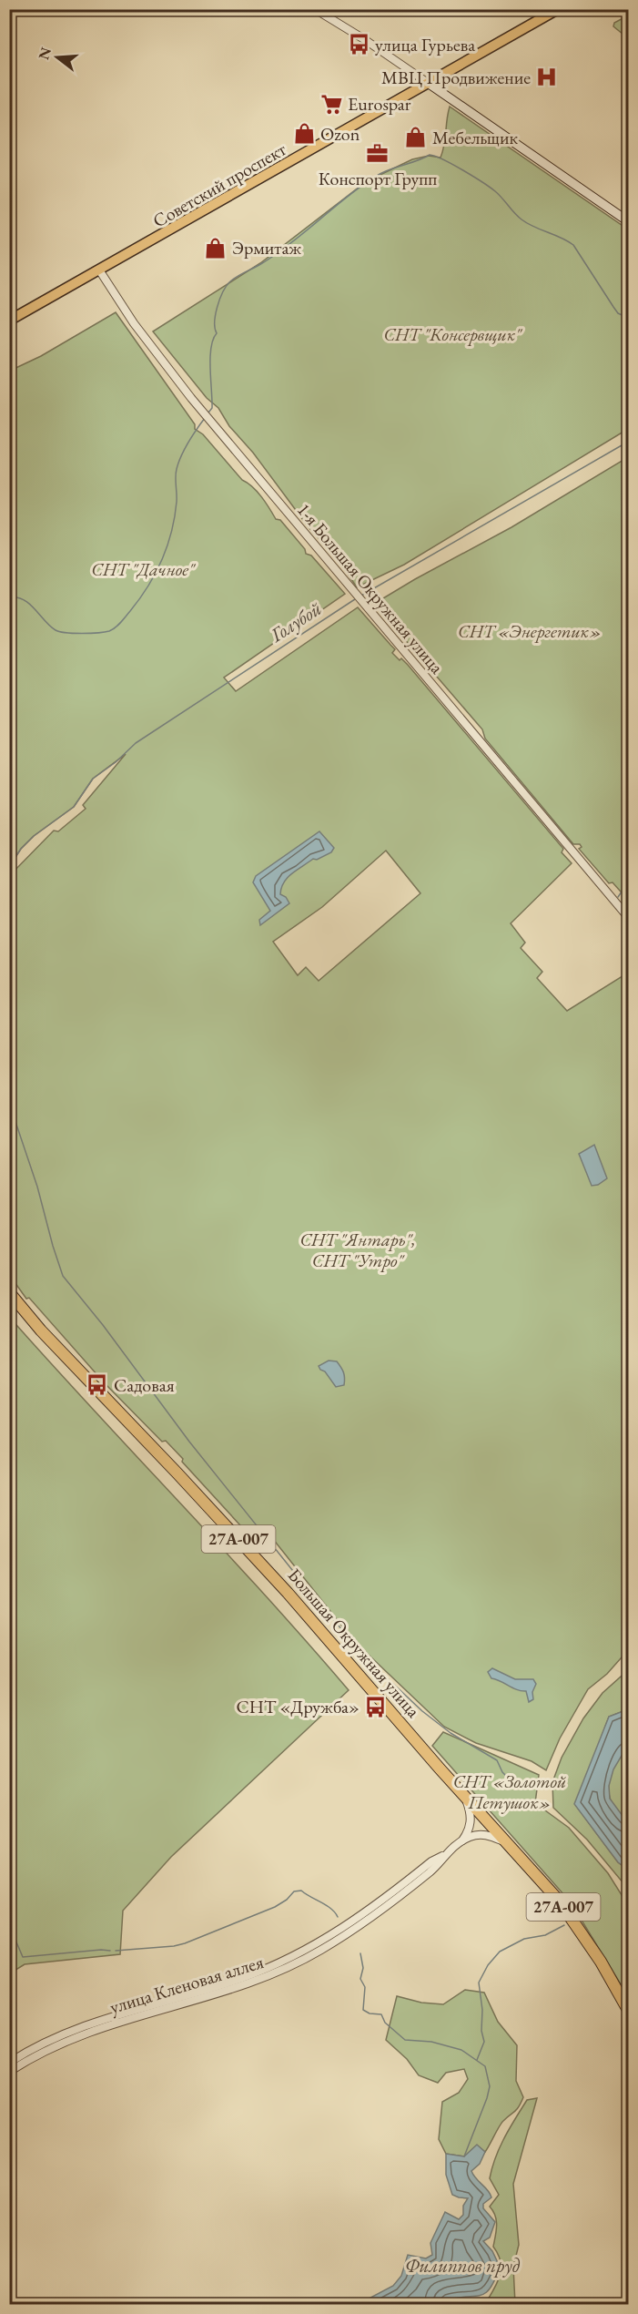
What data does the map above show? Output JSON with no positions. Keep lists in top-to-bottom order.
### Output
{
  "streets": {
    "highway": ["27А-007", "Большая Окружная улица"],
    "main road": ["Советский проспект"],
    "street": ["1-я Большая Окружная улица", "улица Кленовая аллея"]
  },
  "crossings": [
    ["Советский проспект", "1-я Большая Окружная улица"]
  ],
  "water": ["Голубой", "Филиппов пруд"],
  "parks": [
    "СНТ \"Консервщик\"",
    "СНТ \"Дачное\"",
    "СНТ «Энергетик»",
    "СНТ \"Янтарь\", СНТ \"Утро\"",
    "СНТ «Золотой Петушок»"
  ],
  "places": {
    "bus stop": ["улица Гурьева", "Садовая", "СНТ «Дружба»"],
    "hospital": ["МВЦ Продвижение"],
    "supermarket": ["Eurospar"],
    "shop": ["Ozon", "Мебельщик", "Эрмитаж"],
    "office": ["Конспорт Групп"]
  },
  "north": "left"
}
